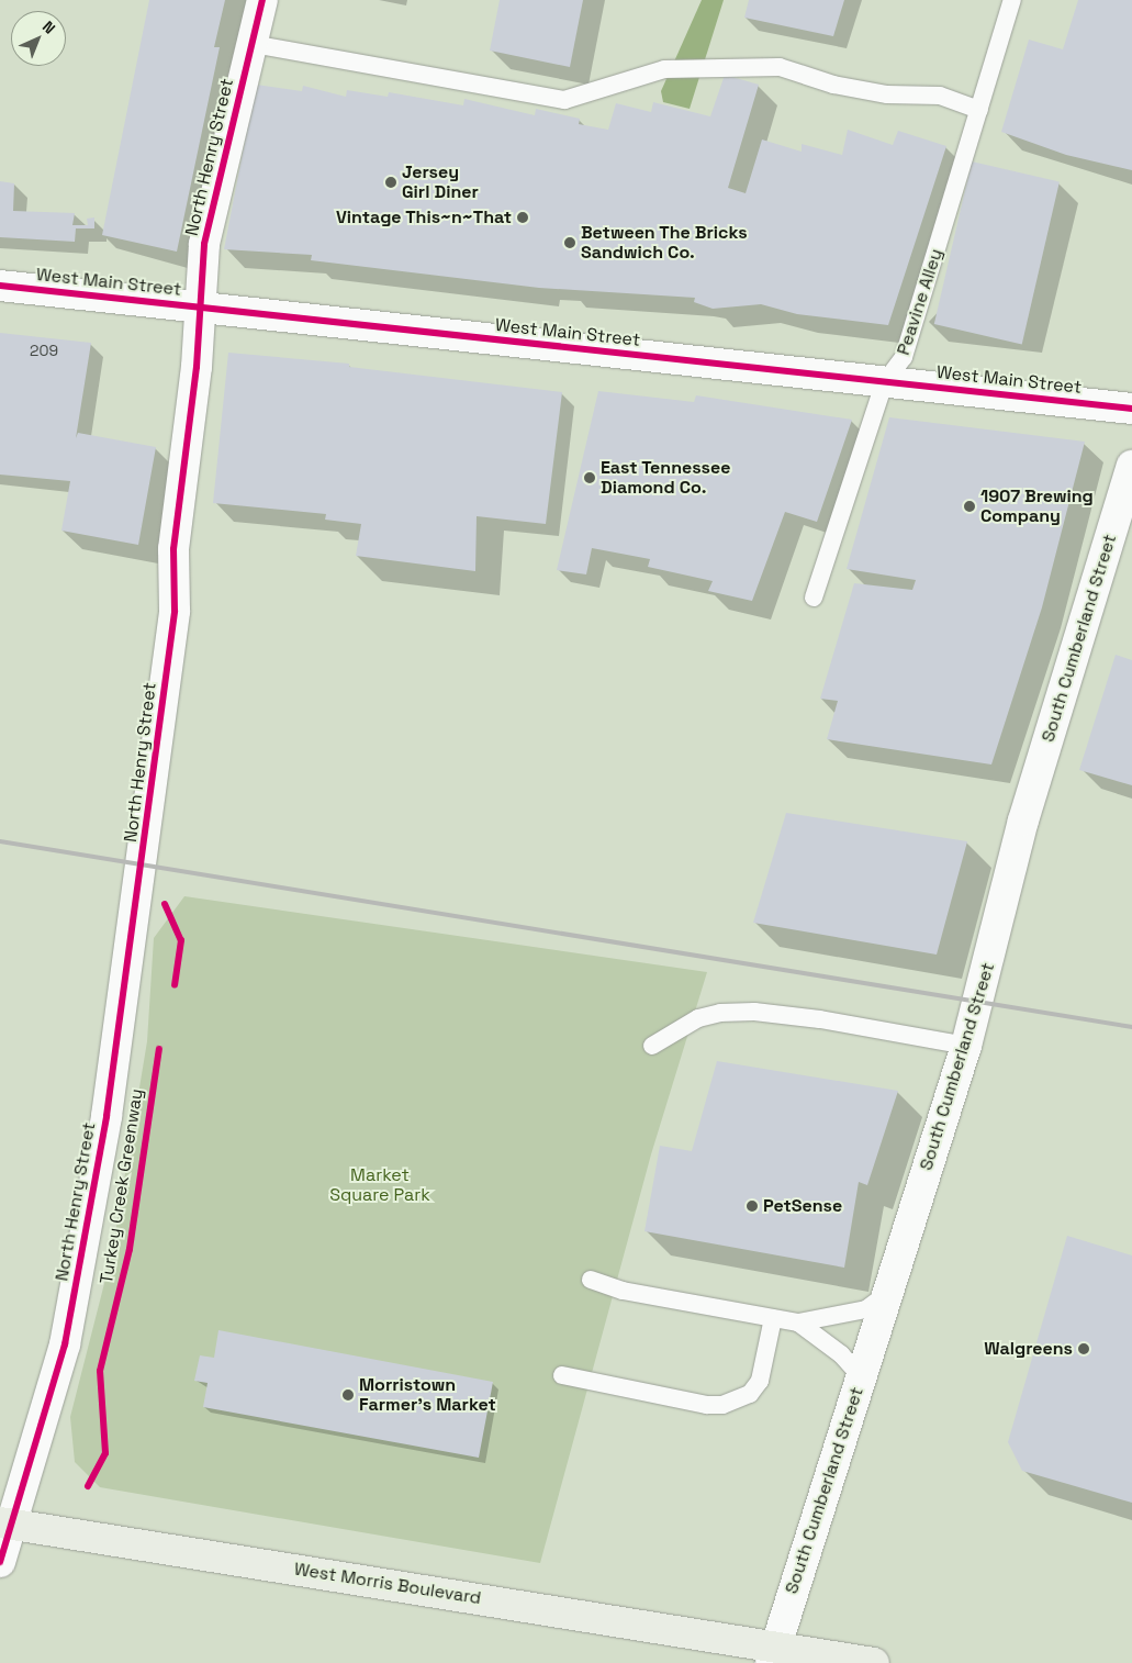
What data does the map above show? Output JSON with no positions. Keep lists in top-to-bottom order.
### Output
{
  "streets": {
    "main road": ["West Morris Boulevard"],
    "street": ["North Henry Street", "West Main Street", "South Cumberland Street"],
    "lane": ["Peavine Alley"],
    "cycle path": ["Turkey Creek Greenway"]
  },
  "crossings": [
    ["North Henry Street", "West Main Street"],
    ["North Henry Street", "West Morris Boulevard"],
    ["West Main Street", "Peavine Alley"],
    ["South Cumberland Street", "West Morris Boulevard"]
  ],
  "parks": ["Market Square Park"],
  "places": [
    "Jersey Girl Diner",
    "Vintage This~n~That",
    "Between The Bricks Sandwich Co.",
    "East Tennessee Diamond Co.",
    "1907 Brewing Company",
    "PetSense",
    "Walgreens",
    "Morristown Farmer's Market"
  ],
  "house_numbers": ["209"],
  "north": "top right"
}
